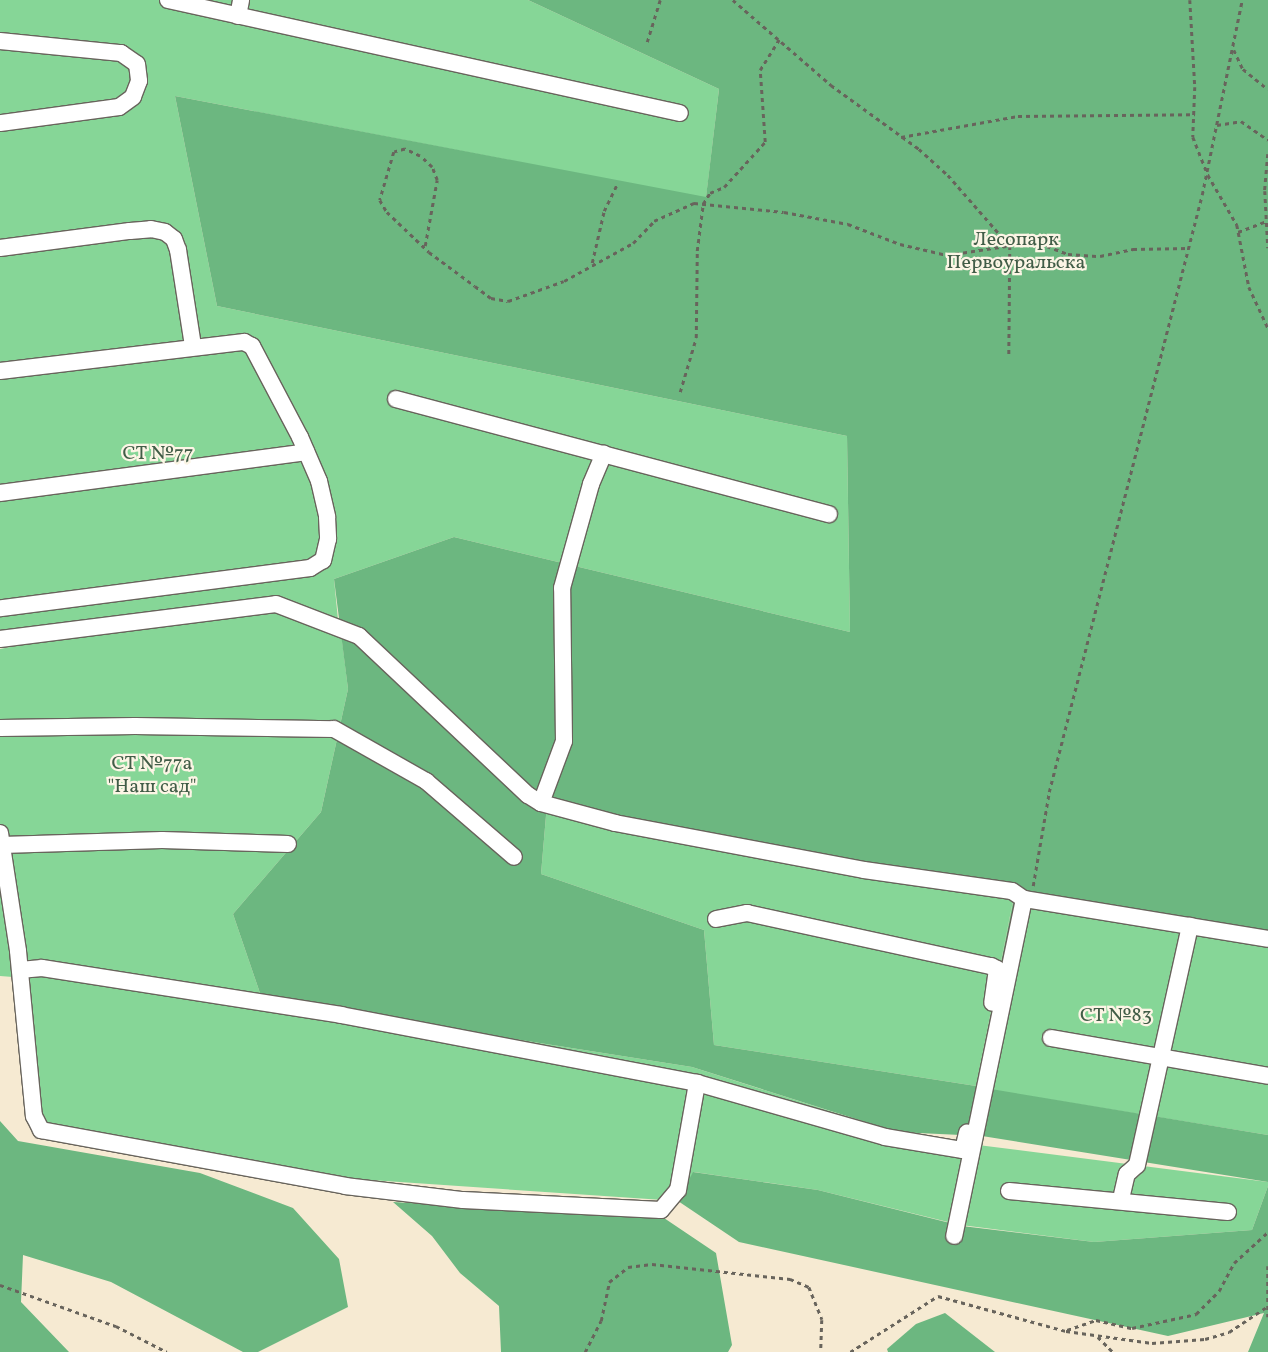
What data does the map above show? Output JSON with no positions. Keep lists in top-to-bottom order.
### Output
{
  "parks": [
    "Лесопарк Первоуральска",
    "СТ №77",
    "СТ №77а \"Наш сад\"",
    "СТ №83"
  ]
}
